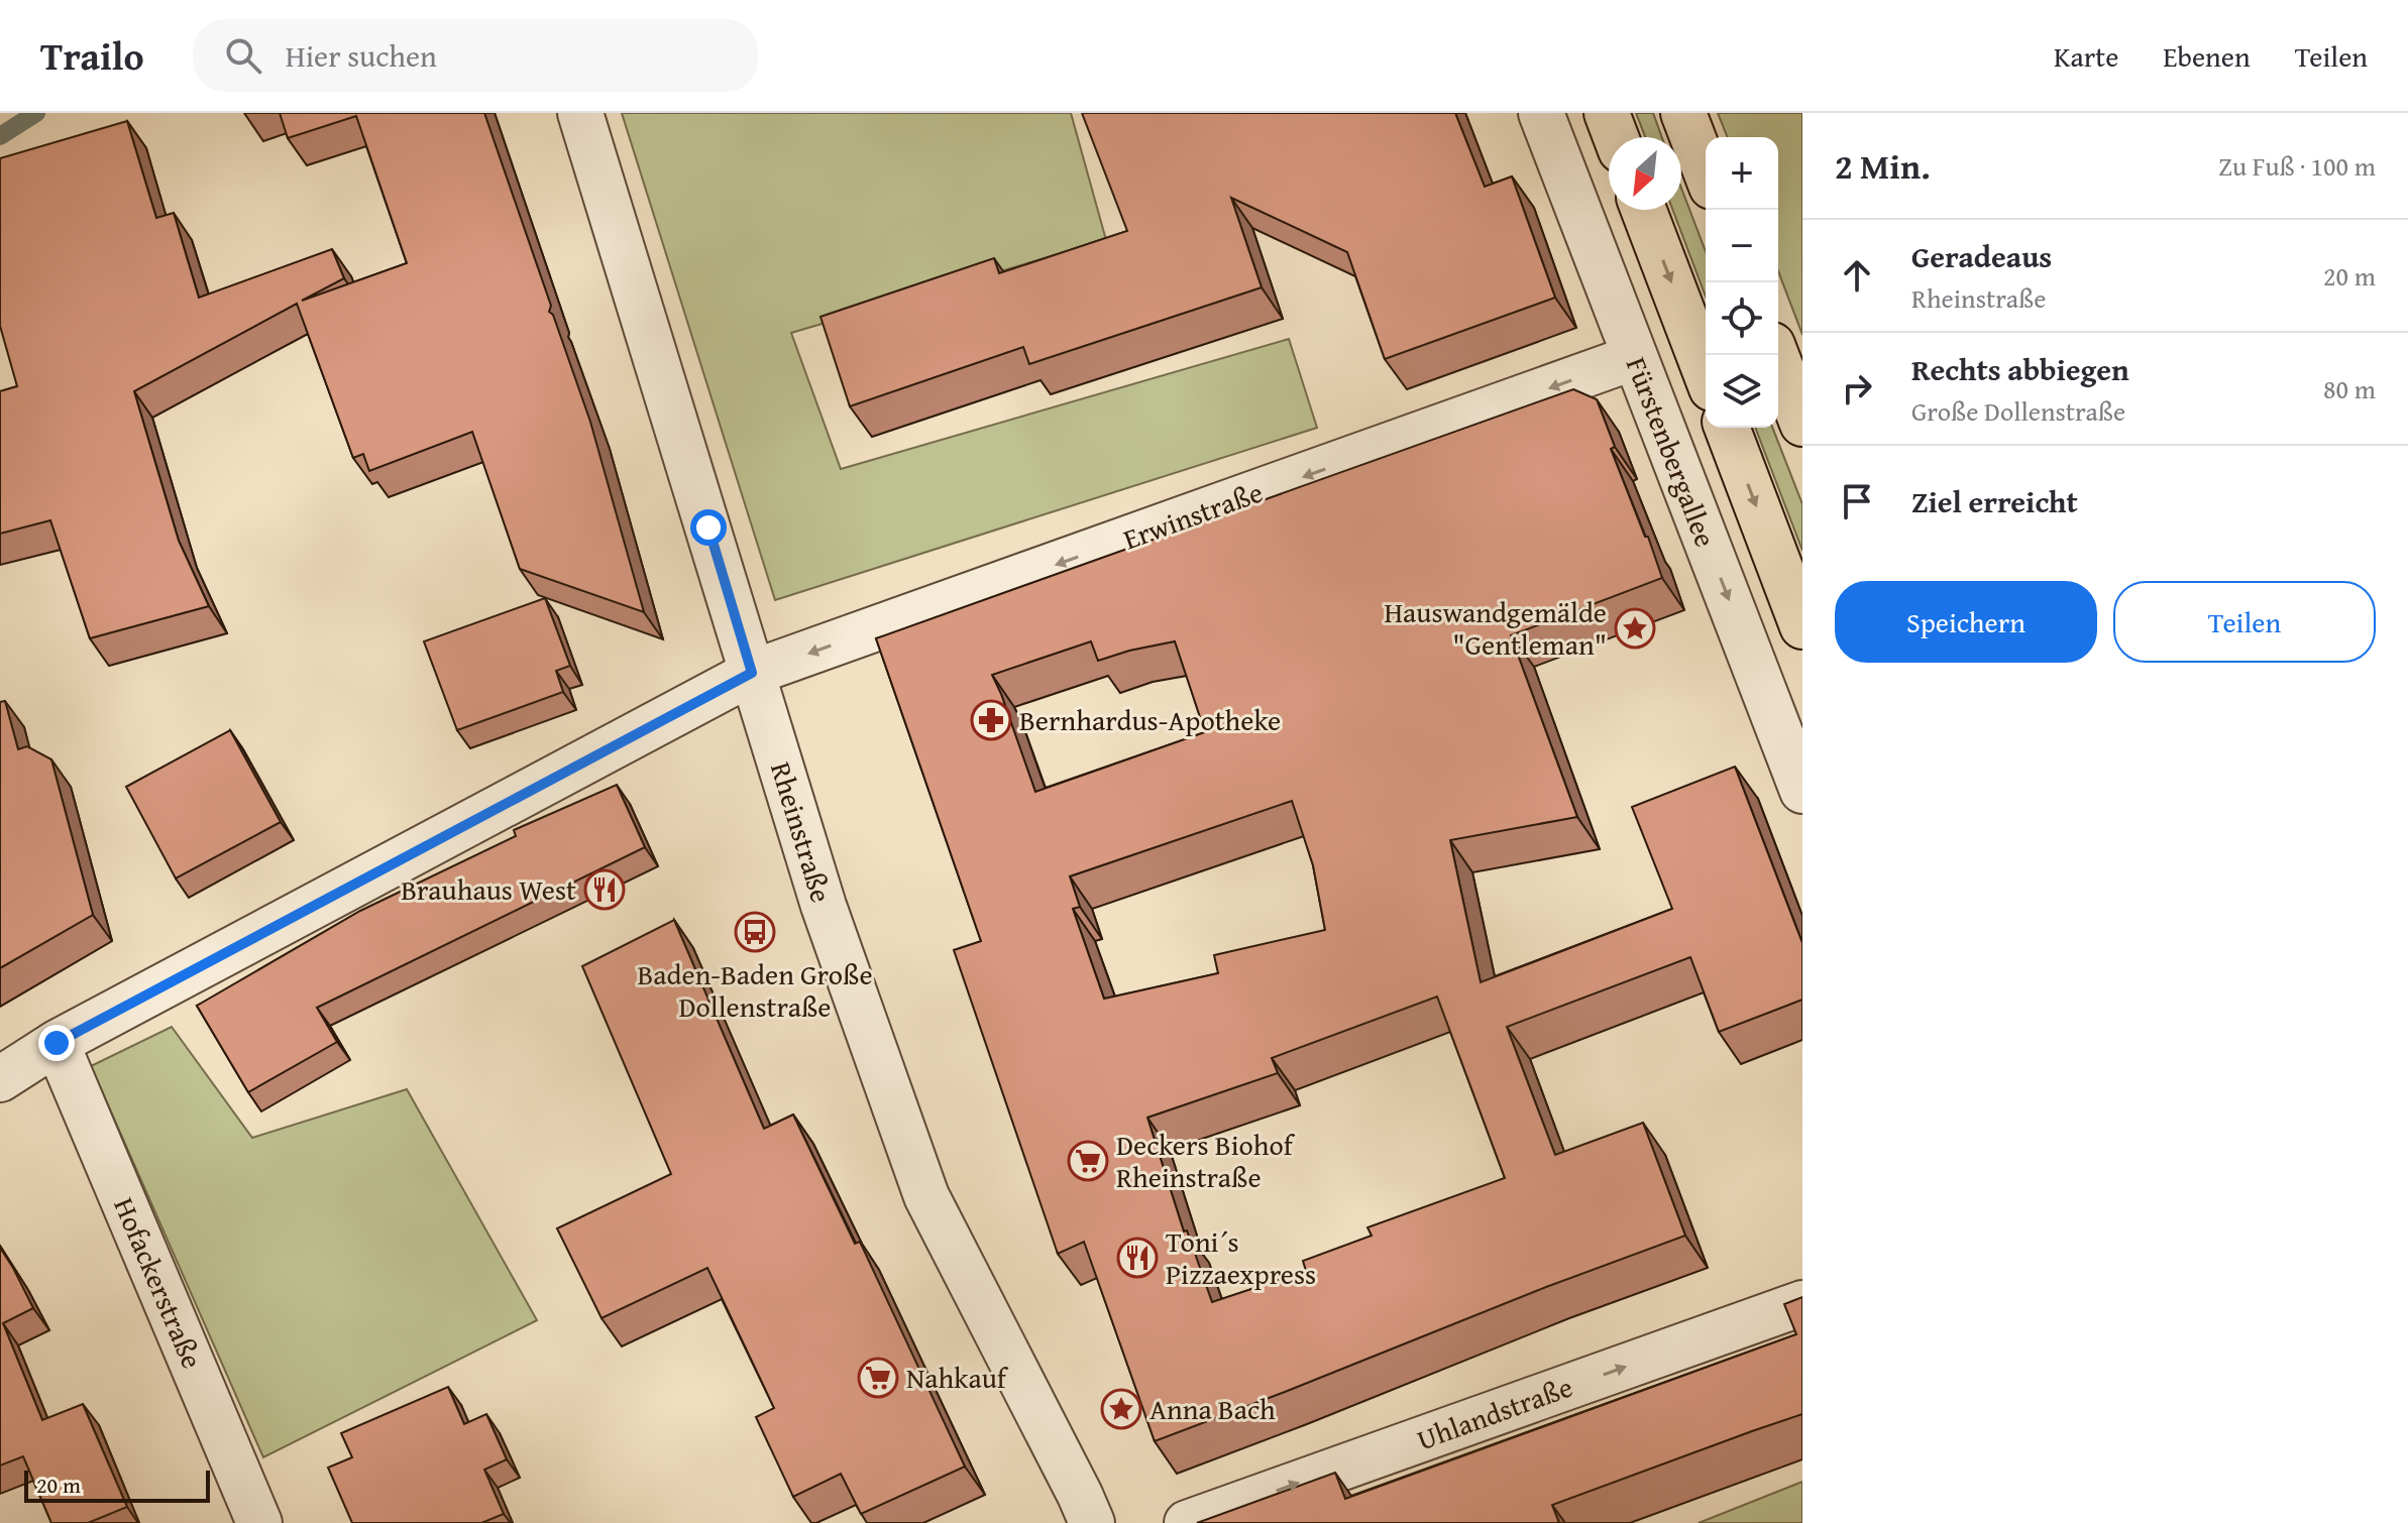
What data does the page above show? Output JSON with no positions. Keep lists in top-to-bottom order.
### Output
{
  "streets": {
    "street": [
      "Fürstenbergallee",
      "Erwinstraße",
      "Rheinstraße",
      "Hofackerstraße",
      "Uhlandstraße"
    ]
  },
  "crossings": [
    ["Fürstenbergallee", "Erwinstraße"],
    ["Erwinstraße", "Rheinstraße"],
    ["Erwinstraße", "Hofackerstraße"]
  ],
  "one_way": ["Fürstenbergallee", "Erwinstraße", "Uhlandstraße"],
  "places": {
    "place": ["Hauswandgemälde \"Gentleman\"", "Anna Bach"],
    "pharmacy": ["Bernhardus-Apotheke"],
    "restaurant": ["Brauhaus West", "Toni´s Pizzaexpress"],
    "bus stop": ["Baden-Baden Große Dollenstraße"],
    "supermarket": ["Deckers Biohof Rheinstraße", "Nahkauf"]
  },
  "scale_bar": "20 m",
  "north": "bottom left",
  "page": {
    "header": "Trailo",
    "search": "Hier suchen",
    "nav": ["Karte", "Ebenen", "Teilen"],
    "heading": ["2 Min.", "Zu Fuß · 100 m"],
    "map_buttons": ["+", "−"],
    "list": [
      ["Geradeaus", "Rheinstraße", "20 m"],
      ["Rechts abbiegen", "Große Dollenstraße", "80 m"],
      "Ziel erreicht"
    ],
    "buttons": ["Speichern", "Teilen"],
    "scale": "20 m"
  }
}
